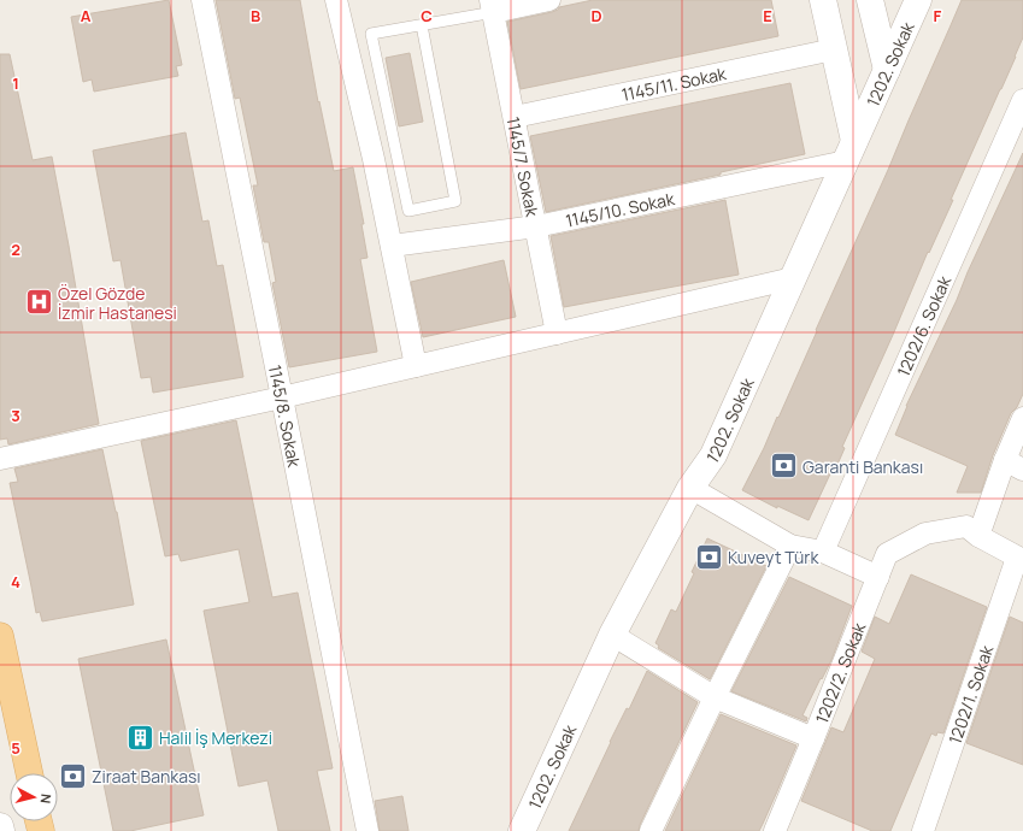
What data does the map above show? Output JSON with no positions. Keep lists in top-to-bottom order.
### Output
{
  "streets": {
    "street": [
      "1202. Sokak",
      "1145/11. Sokak",
      "1145/7. Sokak",
      "1145/10. Sokak",
      "1202/6. Sokak",
      "1145/8. Sokak",
      "1202/2. Sokak",
      "1202/1. Sokak"
    ]
  },
  "crossings": [
    ["1202. Sokak", "1145/10. Sokak"],
    ["1145/11. Sokak", "1145/7. Sokak"],
    ["1145/7. Sokak", "1145/10. Sokak"],
    ["1202/2. Sokak", "1202/1. Sokak"]
  ],
  "places": {
    "hospital": ["Özel Gözde İzmir Hastanesi"],
    "bank": ["Garanti Bankası", "Kuveyt Türk", "Ziraat Bankası"],
    "building": ["Halil İş Merkezi"]
  },
  "north": "right",
  "grid": {
    "columns": [
      "A",
      "B",
      "C",
      "D",
      "E",
      "F"
    ],
    "rows": [
      "1",
      "2",
      "3",
      "4",
      "5"
    ]
  }
}
